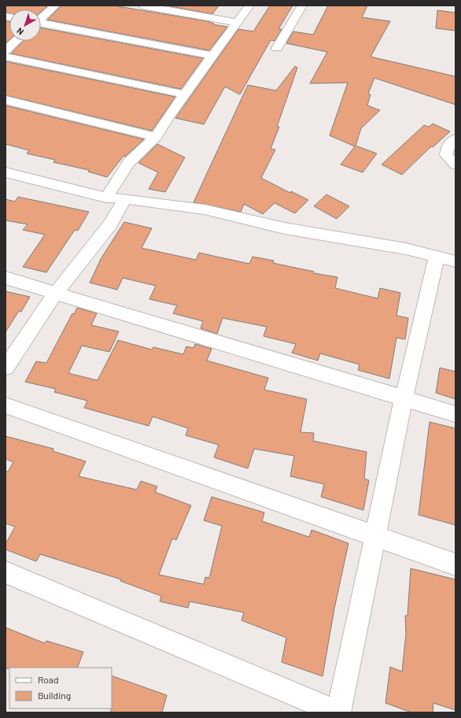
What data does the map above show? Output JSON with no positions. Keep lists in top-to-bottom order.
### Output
{
  "legend": ["Road", "Building"],
  "north": "bottom left"
}
